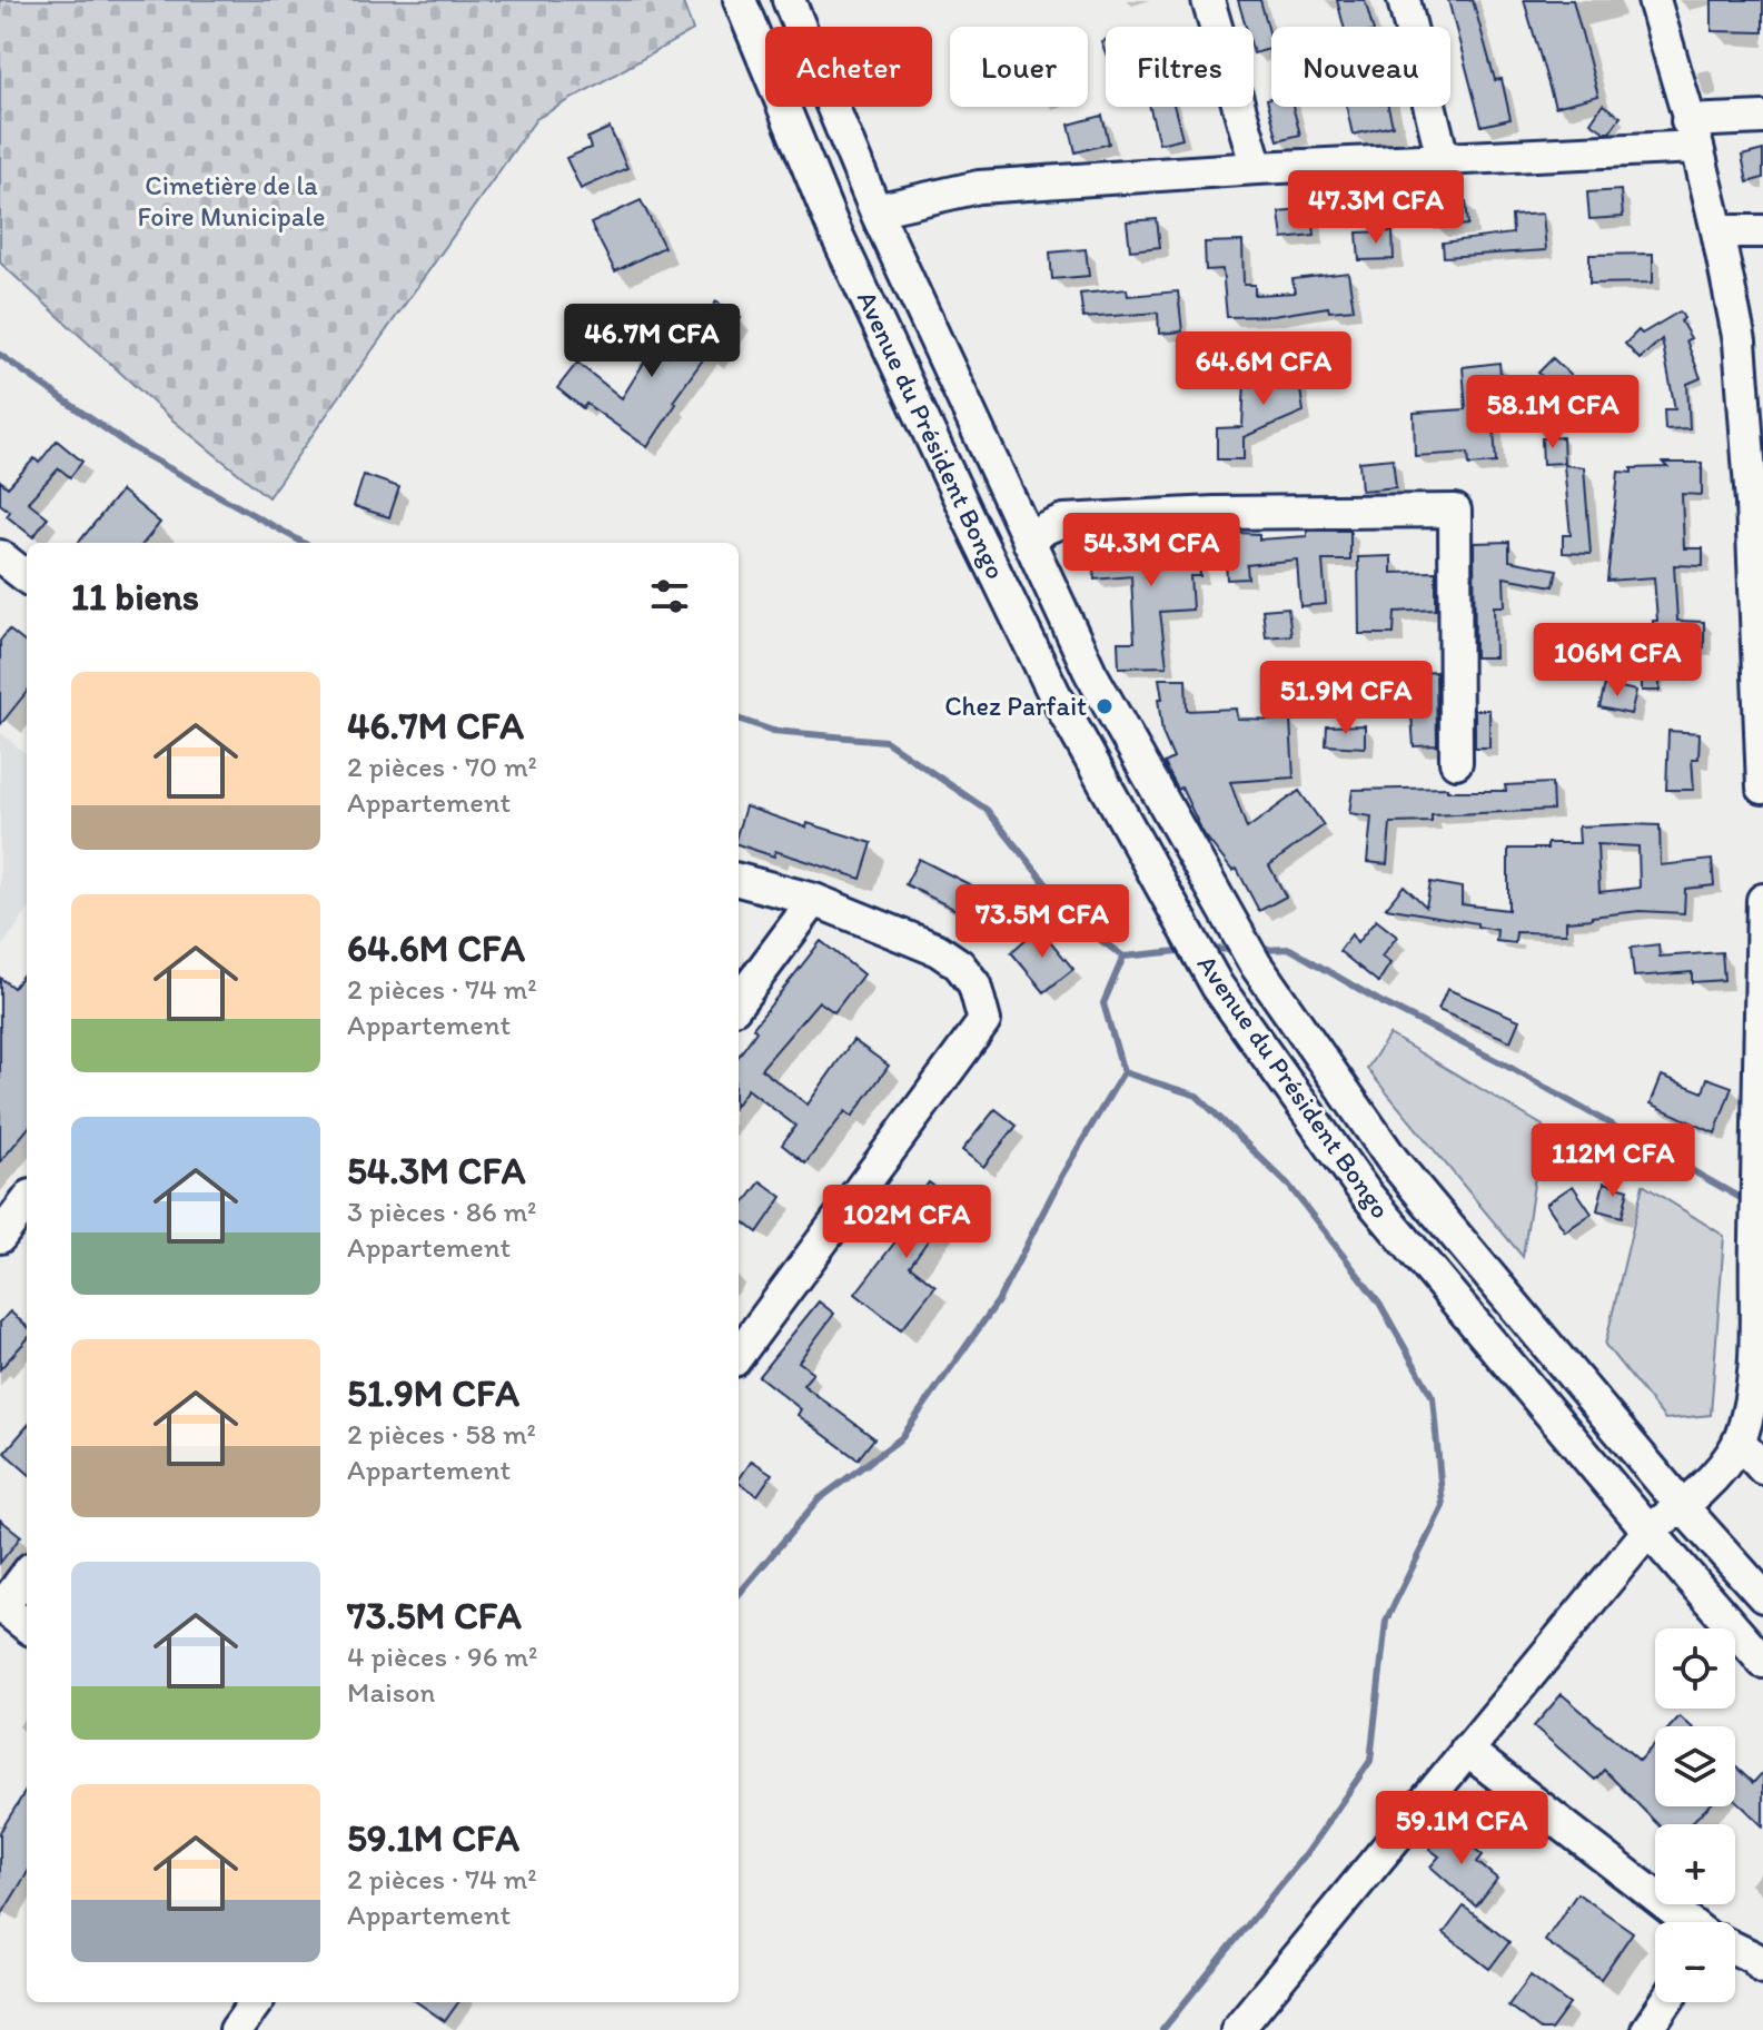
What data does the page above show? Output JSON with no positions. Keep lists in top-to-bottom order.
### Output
{
  "streets": {
    "street": ["Avenue du Président Bongo"]
  },
  "parks": ["Cimetière de la Foire Municipale"],
  "places": ["Chez Parfait"],
  "page": {
    "chip": [
      "Acheter",
      "Louer",
      "Filtres",
      "Nouveau"
    ],
    "price": [
      "47.3M CFA",
      "46.7M CFA",
      "64.6M CFA",
      "58.1M CFA",
      "54.3M CFA",
      "106M CFA",
      "51.9M CFA",
      "73.5M CFA",
      "112M CFA",
      "102M CFA",
      "59.1M CFA"
    ],
    "heading": "11 biens",
    "list": [
      {
        "name": "46.7M CFA",
        "note": "2 pièces · 70 m² · Appartement"
      },
      {
        "name": "64.6M CFA",
        "note": "2 pièces · 74 m² · Appartement"
      },
      {
        "name": "54.3M CFA",
        "note": "3 pièces · 86 m² · Appartement"
      },
      {
        "name": "51.9M CFA",
        "note": "2 pièces · 58 m² · Appartement"
      },
      {
        "name": "73.5M CFA",
        "note": "4 pièces · 96 m² · Maison"
      },
      {
        "name": "59.1M CFA",
        "note": "2 pièces · 74 m² · Appartement"
      }
    ],
    "map_buttons": ["+", "−"]
  }
}
